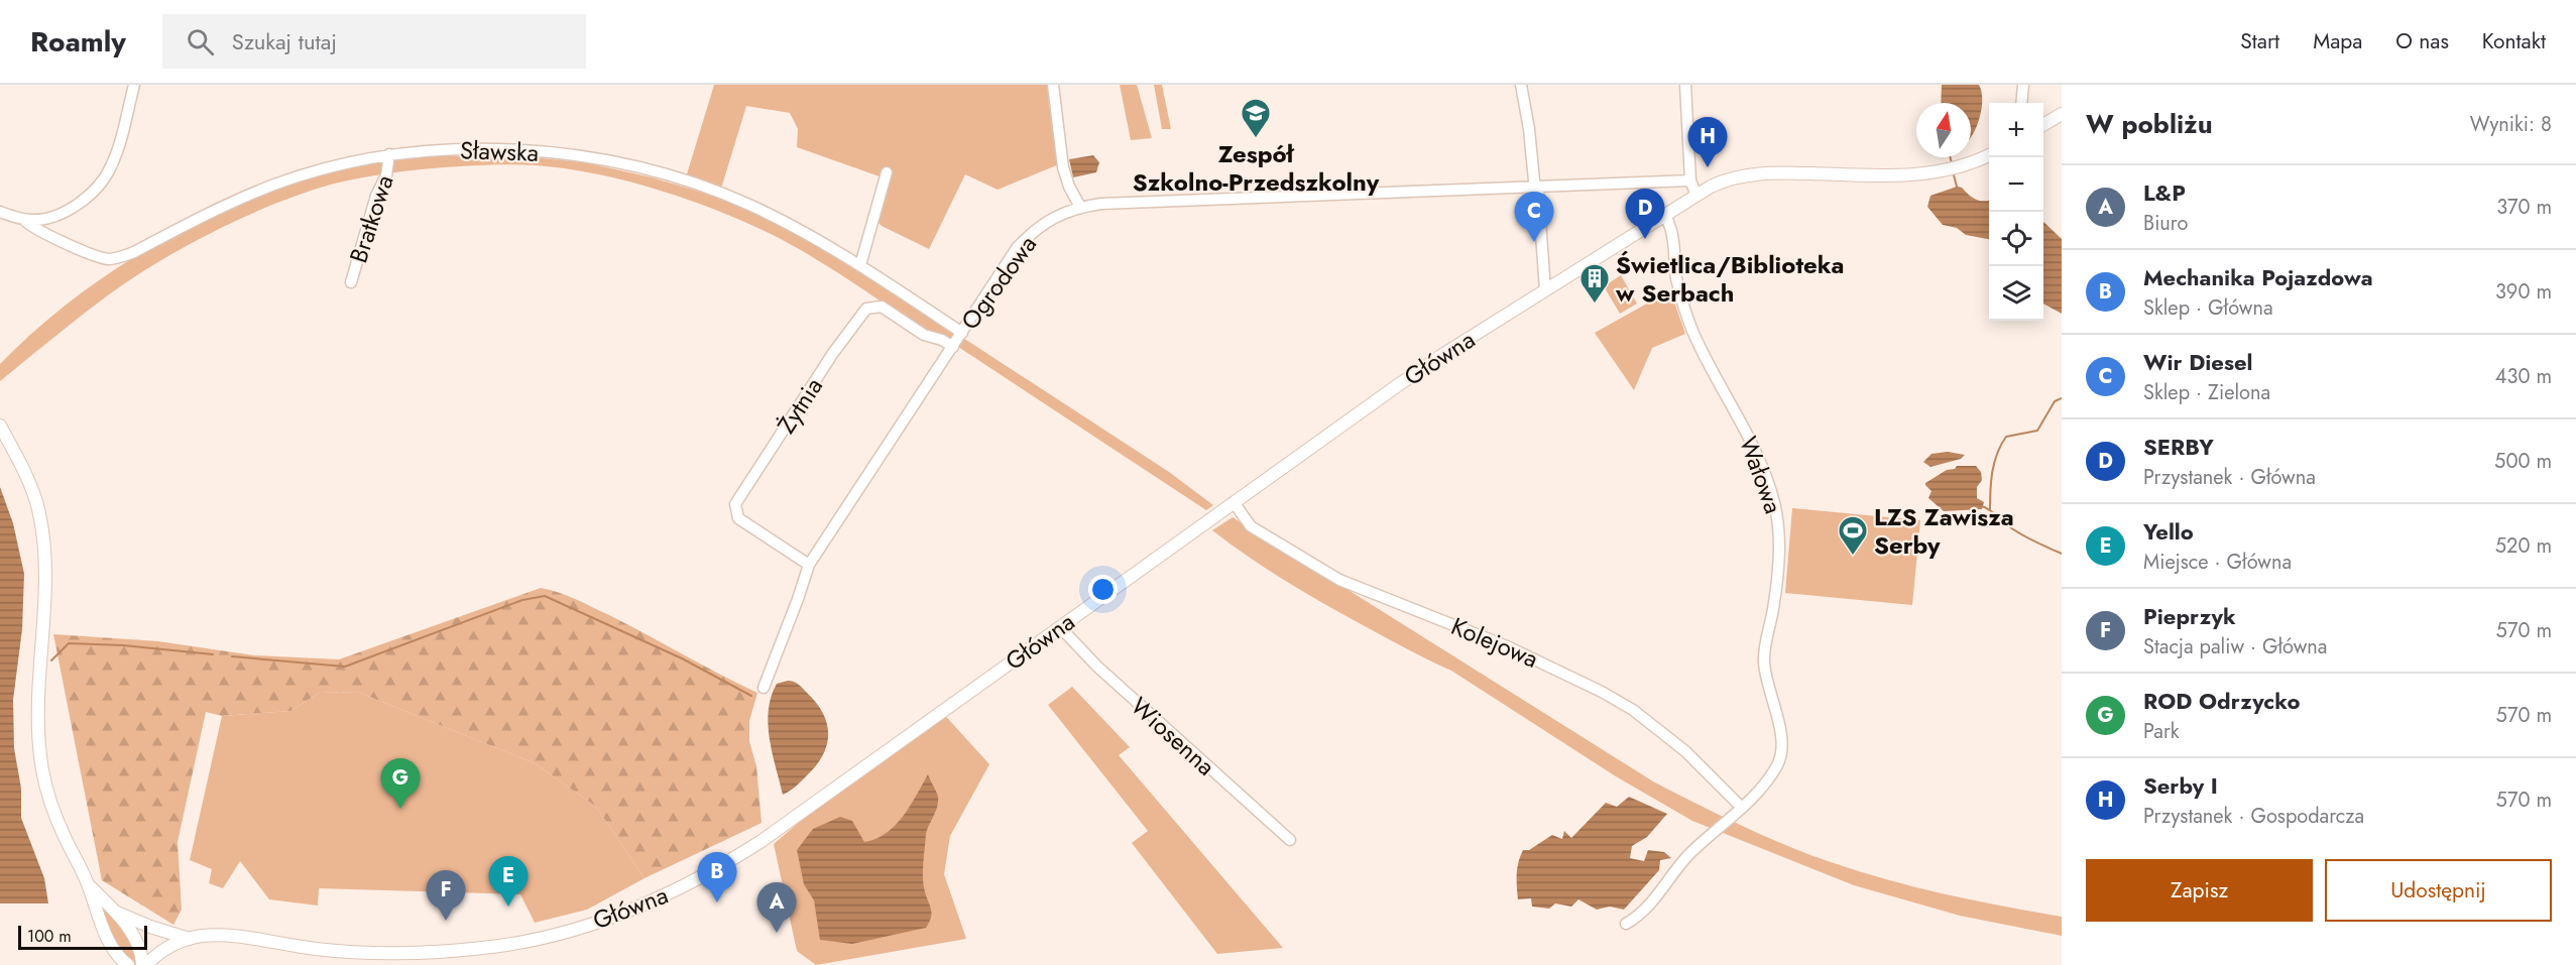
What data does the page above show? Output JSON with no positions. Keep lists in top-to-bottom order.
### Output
{
  "streets": {
    "main road": ["Główna"],
    "street": [
      "Sławska",
      "Bratkowa",
      "Ogrodowa",
      "Żytnia",
      "Wałowa",
      "Kolejowa",
      "Wiosenna"
    ]
  },
  "crossings": [
    ["Sławska", "Bratkowa"],
    ["Sławska", "Ogrodowa"],
    ["Ogrodowa", "Żytnia"],
    ["Główna", "Wałowa"],
    ["Główna", "Kolejowa"],
    ["Główna", "Wiosenna"],
    ["Wałowa", "Kolejowa"]
  ],
  "places": {
    "school or university": ["Zespół Szkolno-Przedszkolny"],
    "building": ["Świetlica/Biblioteka w Serbach"],
    "sports": ["LZS Zawisza Serby"]
  },
  "scale_bar": "100 m",
  "north": "top",
  "page": {
    "header": "Roamly",
    "search": "Szukaj tutaj",
    "nav": [
      "Start",
      "Mapa",
      "O nas",
      "Kontakt"
    ],
    "heading": ["W pobliżu", "Wyniki: 8"],
    "map_buttons": ["+", "−"],
    "pins": [
      "H",
      "D",
      "C",
      "G",
      "B",
      "E",
      "F",
      "A"
    ],
    "list": [
      {
        "mark": "A",
        "name": "L&P",
        "note": "Biuro",
        "value": "370 m"
      },
      {
        "mark": "B",
        "name": "Mechanika Pojazdowa",
        "note": "Sklep · Główna",
        "value": "390 m"
      },
      {
        "mark": "C",
        "name": "Wir Diesel",
        "note": "Sklep · Zielona",
        "value": "430 m"
      },
      {
        "mark": "D",
        "name": "SERBY",
        "note": "Przystanek · Główna",
        "value": "500 m"
      },
      {
        "mark": "E",
        "name": "Yello",
        "note": "Miejsce · Główna",
        "value": "520 m"
      },
      {
        "mark": "F",
        "name": "Pieprzyk",
        "note": "Stacja paliw · Główna",
        "value": "570 m"
      },
      {
        "mark": "G",
        "name": "ROD Odrzycko",
        "note": "Park",
        "value": "570 m"
      },
      {
        "mark": "H",
        "name": "Serby I",
        "note": "Przystanek · Gospodarcza",
        "value": "570 m"
      }
    ],
    "buttons": ["Zapisz", "Udostępnij"],
    "scale": "100 m"
  }
}
